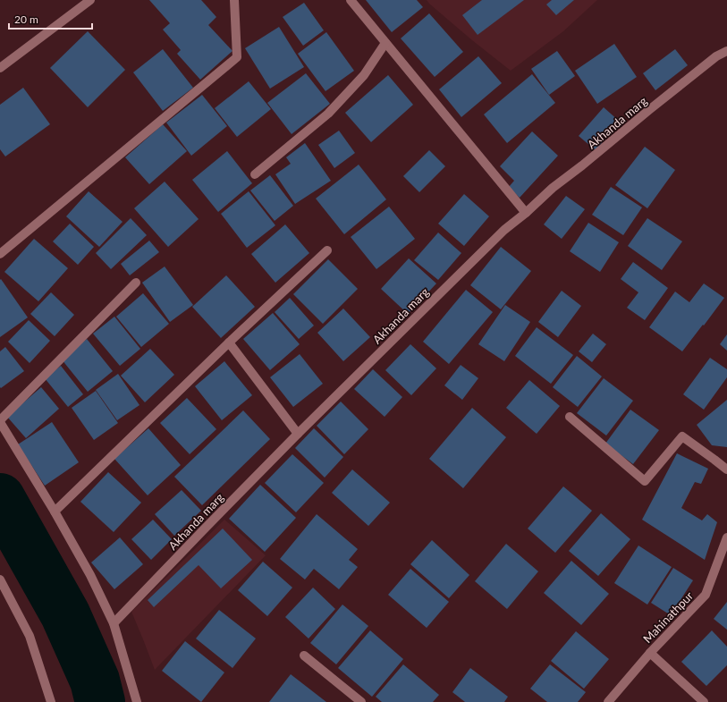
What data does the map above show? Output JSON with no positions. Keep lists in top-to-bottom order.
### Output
{
  "streets": {
    "street": ["Akhanda marg", "Mahinathpur"]
  },
  "scale_bar": "20 m"
}
